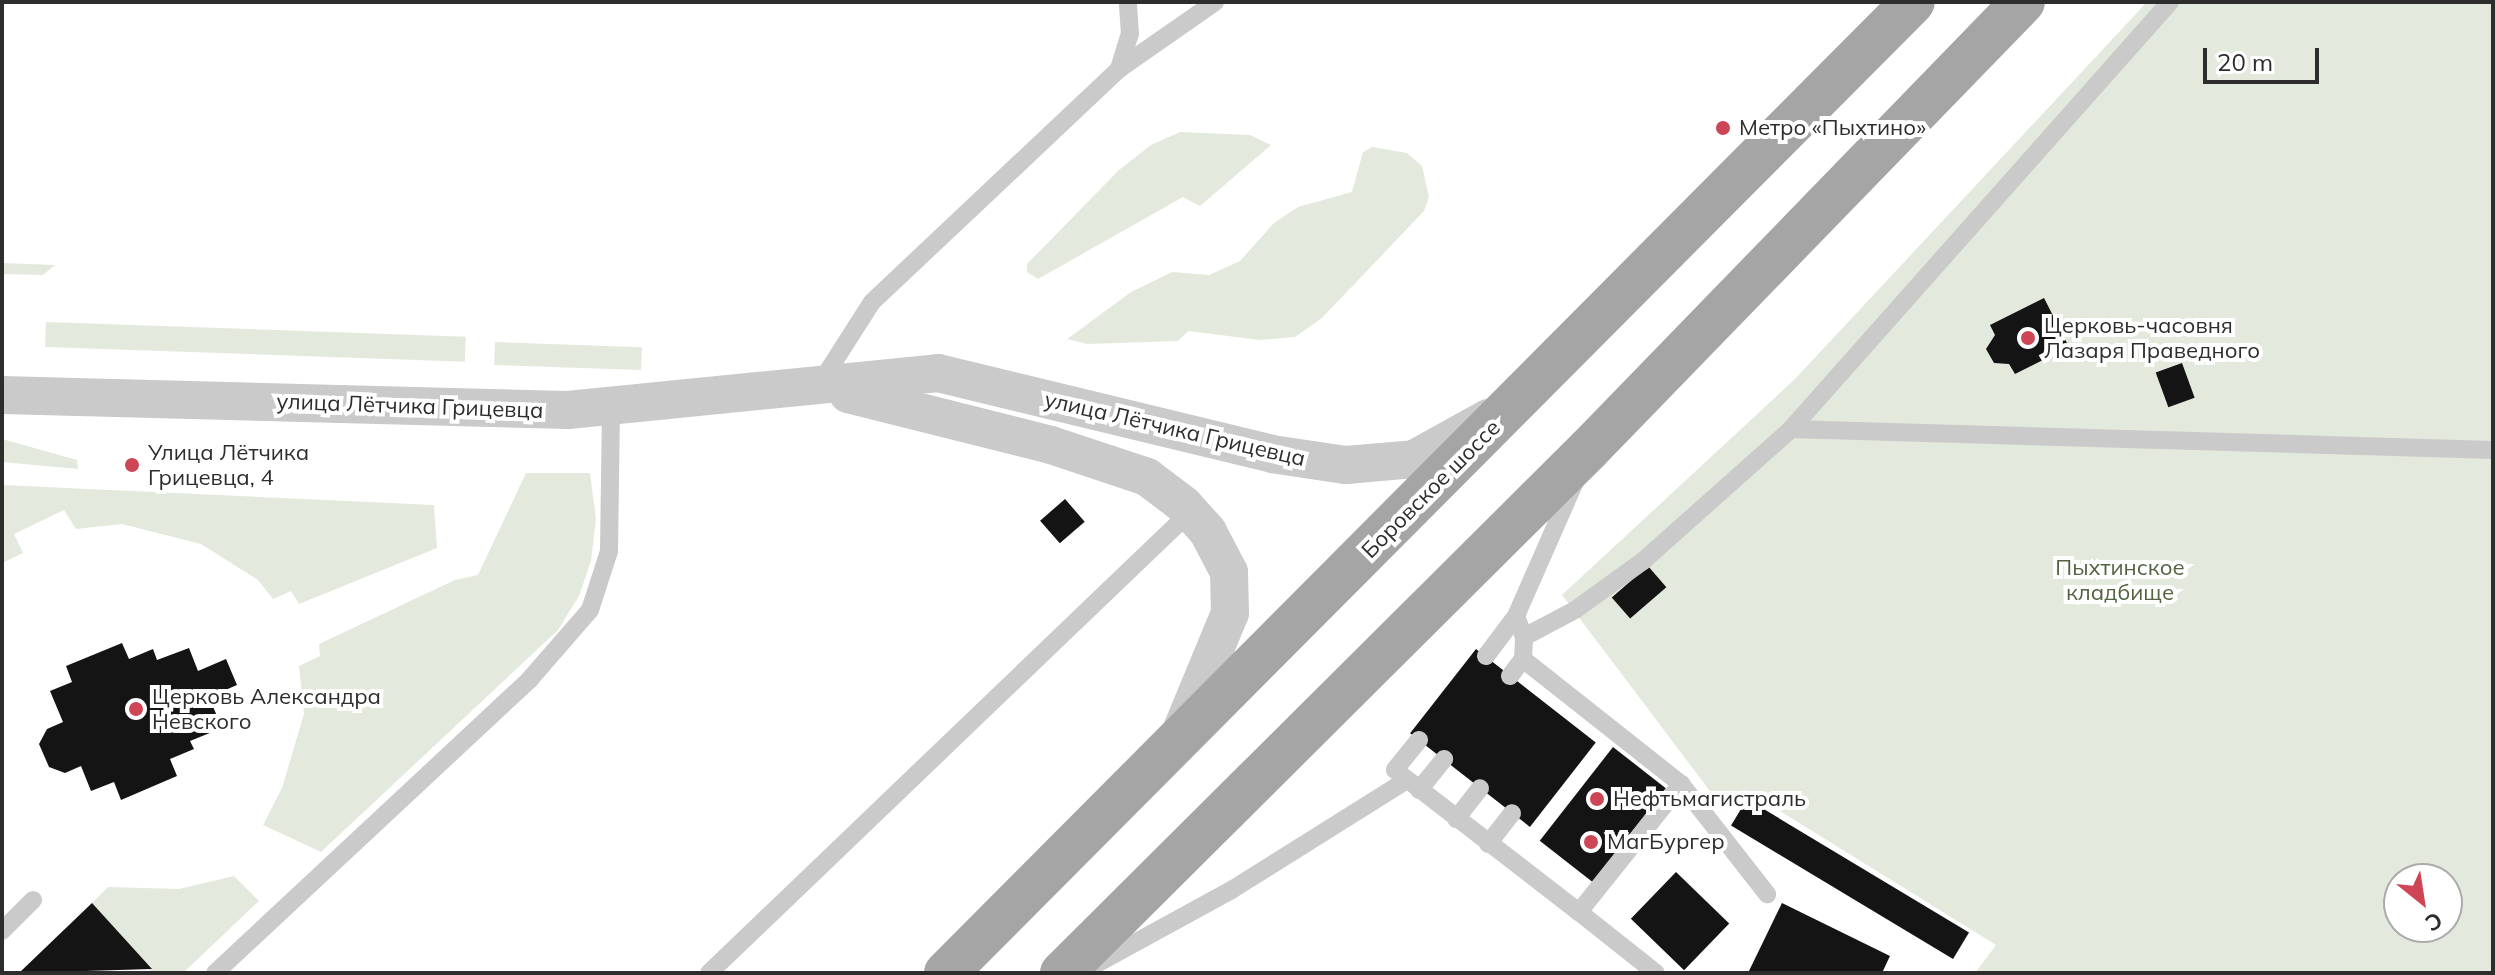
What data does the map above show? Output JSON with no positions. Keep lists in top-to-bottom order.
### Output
{
  "streets": {
    "main road": ["Боровское шоссе"],
    "street": ["улица Лётчика Грицевца"]
  },
  "crossings": [
    ["улица Лётчика Грицевца", "Боровское шоссе"]
  ],
  "parks": ["Пыхтинское кладбище"],
  "places": [
    "Метро «Пыхтино»",
    "Церковь-часовня Лазаря Праведного",
    "Улица Лётчика Грицевца, 4",
    "Церковь Александра Невского",
    "Нефтьмагистраль",
    "МагБургер"
  ],
  "scale_bar": "20 m",
  "north": "bottom right"
}
